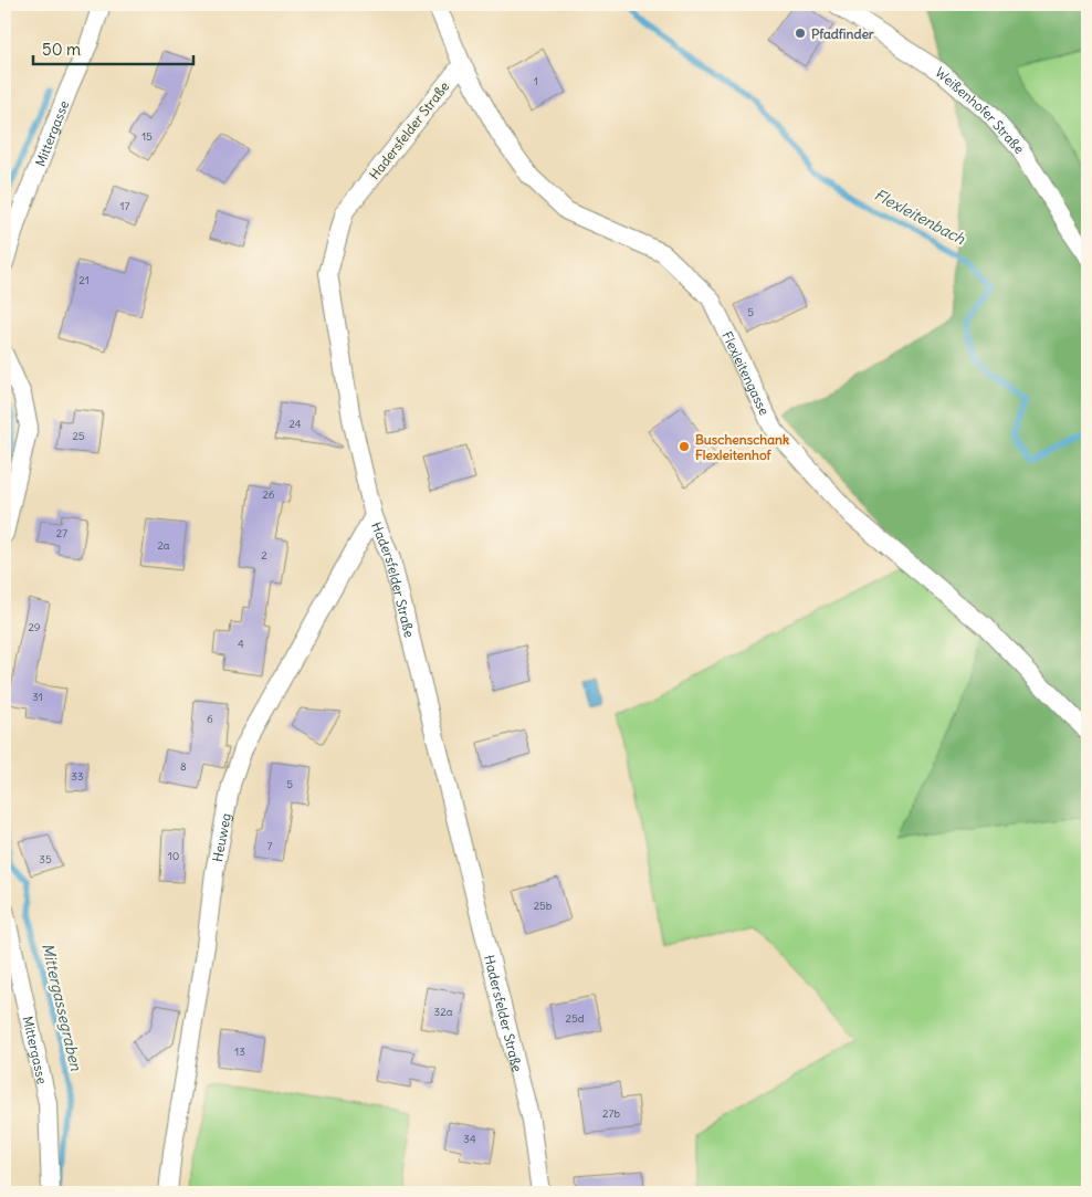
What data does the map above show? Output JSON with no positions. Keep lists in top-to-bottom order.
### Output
{
  "streets": {
    "street": [
      "Weißenhofer Straße",
      "Hadersfelder Straße",
      "Mittergasse",
      "Flexleitengasse",
      "Heuweg"
    ]
  },
  "crossings": [
    ["Hadersfelder Straße", "Flexleitengasse"],
    ["Hadersfelder Straße", "Heuweg"]
  ],
  "water": ["Flexleitenbach", "Mittergassegraben"],
  "places": ["Pfadfinder", "Buschenschank Flexleitenhof"],
  "house_numbers": [
    "1",
    "15",
    "17",
    "21",
    "5",
    "24",
    "25",
    "26",
    "27",
    "2a",
    "2",
    "29",
    "4",
    "31",
    "6",
    "8",
    "33",
    "5",
    "7",
    "10",
    "35",
    "25b",
    "32a",
    "25d",
    "13",
    "27b",
    "34"
  ],
  "scale_bar": "50 m"
}
